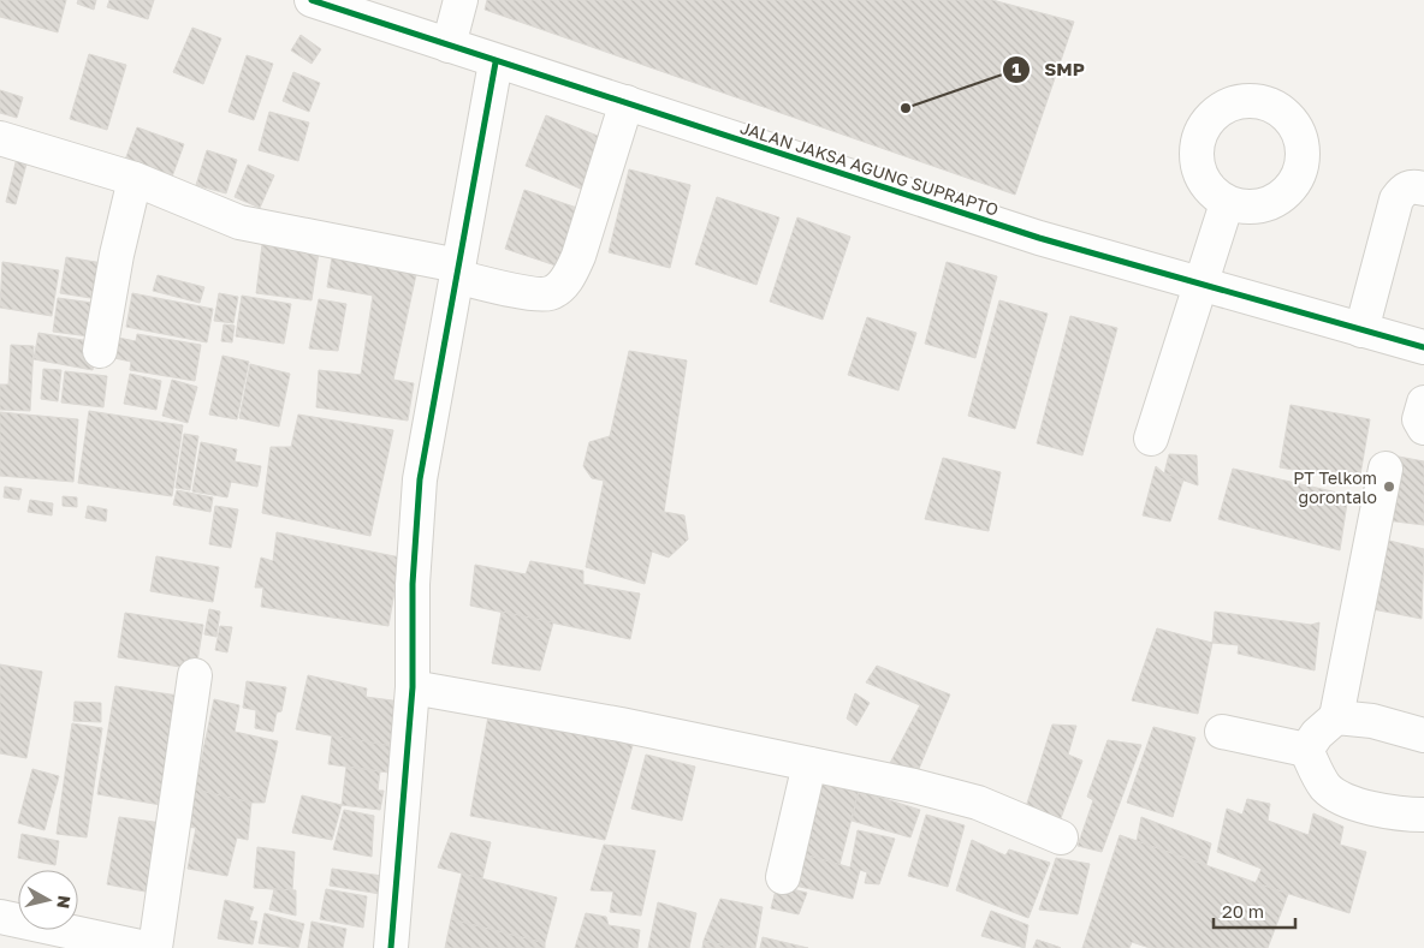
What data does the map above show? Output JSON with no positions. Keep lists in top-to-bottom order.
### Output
{
  "streets": {
    "street": ["JALAN JAKSA AGUNG SUPRAPTO"]
  },
  "places": ["SMP", "PT Telkom gorontalo"],
  "scale_bar": "20 m",
  "north": "right"
}
